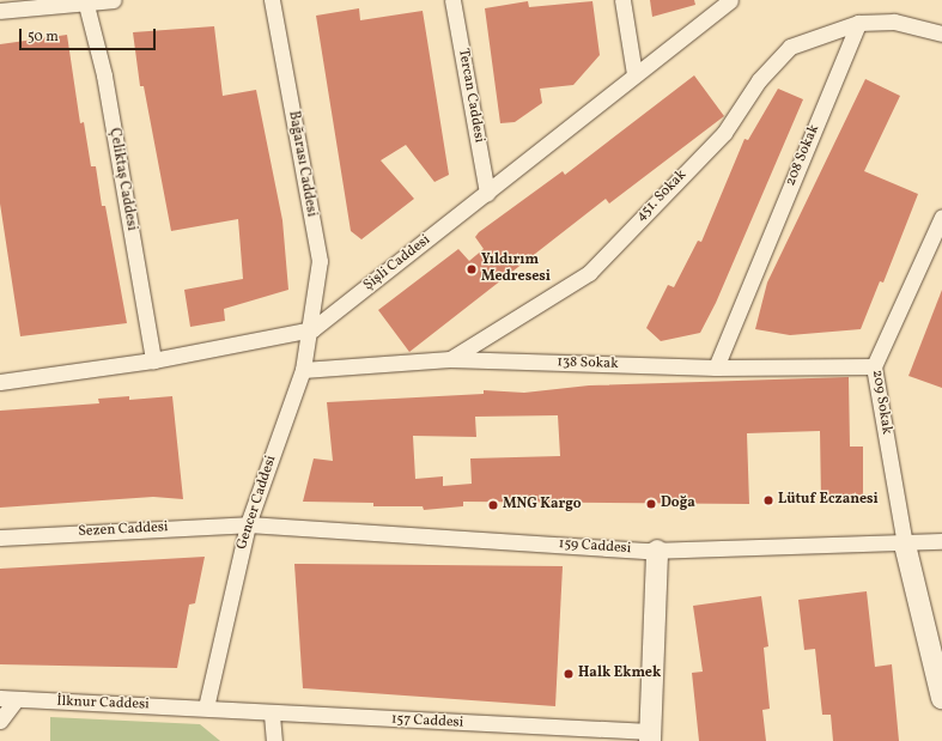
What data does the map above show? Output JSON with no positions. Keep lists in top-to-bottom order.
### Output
{
  "streets": {
    "street": [
      "Tercan Caddesi",
      "208 Sokak",
      "Bağarası Caddesi",
      "Çeliktaş Caddesi",
      "451. Sokak",
      "Şişli Caddesi",
      "138 Sokak",
      "209 Sokak",
      "Gencer Caddesi",
      "Sezen Caddesi",
      "159 Caddesi",
      "İlknur Caddesi",
      "157 Caddesi"
    ]
  },
  "crossings": [
    ["Tercan Caddesi", "Şişli Caddesi"],
    ["208 Sokak", "451. Sokak"],
    ["208 Sokak", "138 Sokak"],
    ["Bağarası Caddesi", "Şişli Caddesi"],
    ["Bağarası Caddesi", "Gencer Caddesi"],
    ["Çeliktaş Caddesi", "Şişli Caddesi"],
    ["451. Sokak", "138 Sokak"],
    ["Şişli Caddesi", "Gencer Caddesi"],
    ["138 Sokak", "209 Sokak"],
    ["138 Sokak", "Gencer Caddesi"],
    ["209 Sokak", "159 Caddesi"],
    ["Gencer Caddesi", "Sezen Caddesi"],
    ["Gencer Caddesi", "159 Caddesi"],
    ["Gencer Caddesi", "İlknur Caddesi"],
    ["Gencer Caddesi", "157 Caddesi"],
    ["Sezen Caddesi", "159 Caddesi"],
    ["İlknur Caddesi", "157 Caddesi"]
  ],
  "places": [
    "Yıldırım Medresesi",
    "Lütuf Eczanesi",
    "Doğa",
    "MNG Kargo",
    "Halk Ekmek"
  ],
  "scale_bar": "50 m"
}
